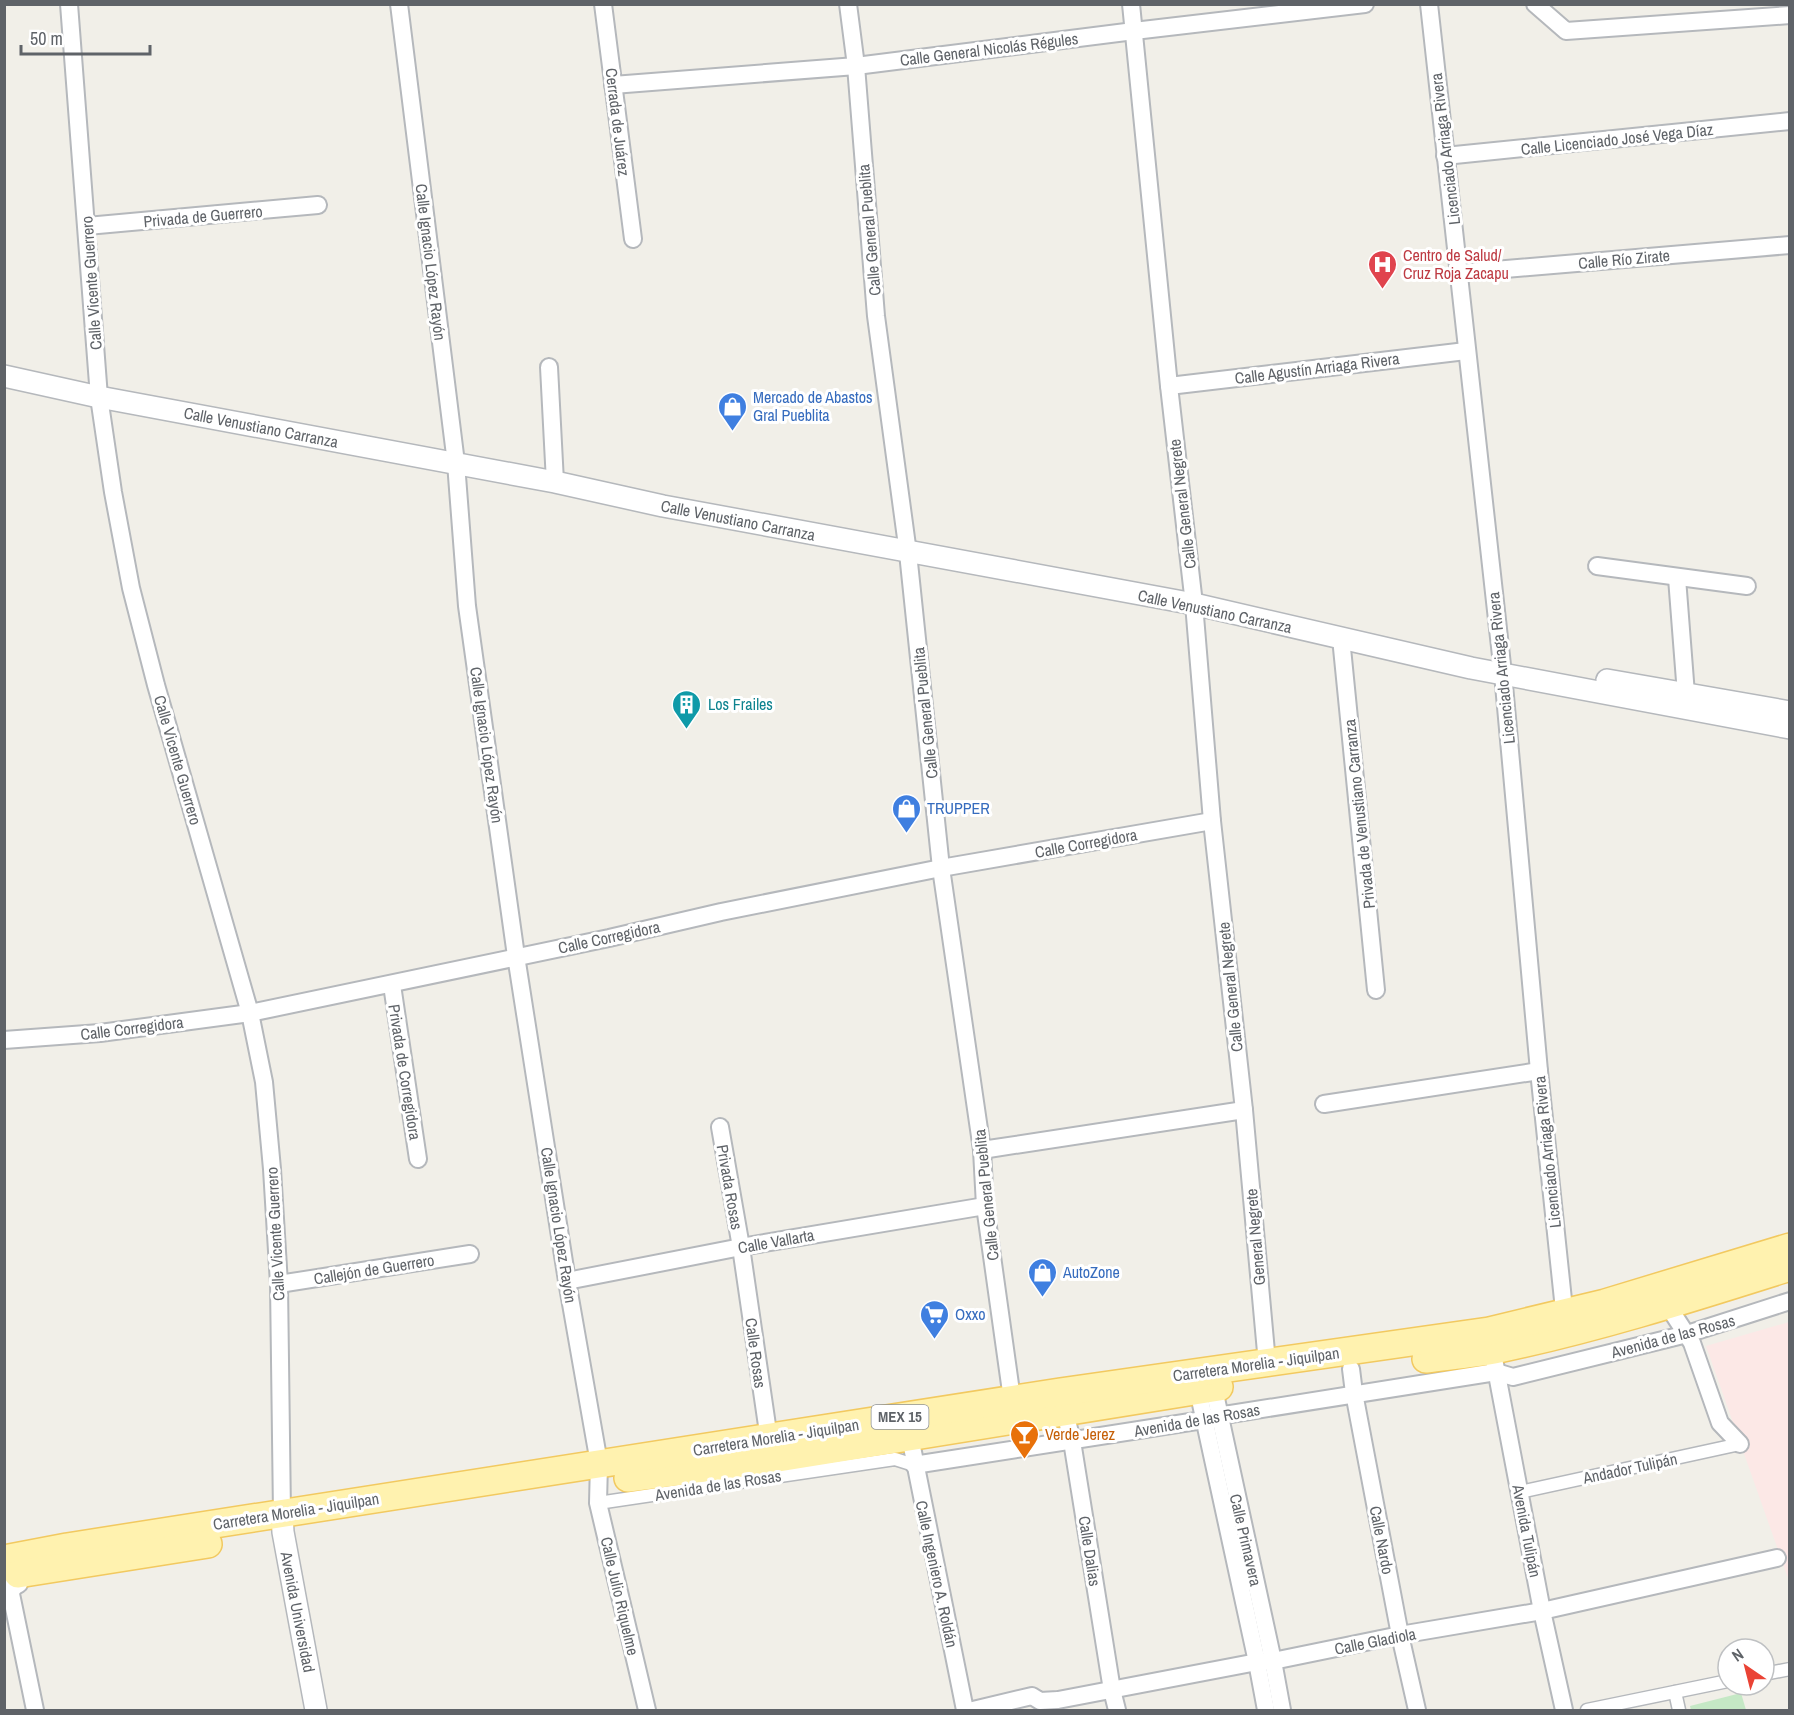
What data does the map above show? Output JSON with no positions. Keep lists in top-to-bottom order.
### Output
{
  "streets": {
    "main road": ["Carretera Morelia - Jiquilpan", "MEX 15"],
    "street": [
      "Calle General Nicolás Régules",
      "Cerrada de Juárez",
      "Calle Licenciado José Vega Díaz",
      "Licenciado Arriaga Rivera",
      "Privada de Guerrero",
      "Calle General Pueblita",
      "Calle Río Zirate",
      "Calle Ignacio López Rayón",
      "Calle Vicente Guerrero",
      "Calle Agustín Arriaga Rivera",
      "Calle Venustiano Carranza",
      "Calle General Negrete",
      "Privada de Venustiano Carranza",
      "Calle Corregidora",
      "Privada de Corregidora",
      "Privada Rosas",
      "General Negrete",
      "Calle Vallarta",
      "Callejón de Guerrero",
      "Avenida de las Rosas",
      "Calle Rosas",
      "Andador Tulipán",
      "Avenida Tulipán",
      "Calle Primavera",
      "Calle Nardo",
      "Calle Dalias",
      "Calle Ingeniero A. Roldán",
      "Calle Julio Riquelme",
      "Avenida Universidad",
      "Calle Gladiola"
    ]
  },
  "crossings": [
    ["Calle General Nicolás Régules", "Cerrada de Juárez"],
    ["Calle General Nicolás Régules", "Calle General Pueblita"],
    ["Calle General Nicolás Régules", "Calle General Negrete"],
    ["Calle Licenciado José Vega Díaz", "Licenciado Arriaga Rivera"],
    ["Licenciado Arriaga Rivera", "Calle Río Zirate"],
    ["Licenciado Arriaga Rivera", "Calle Agustín Arriaga Rivera"],
    ["Licenciado Arriaga Rivera", "Calle Venustiano Carranza"],
    ["Licenciado Arriaga Rivera", "Carretera Morelia - Jiquilpan"],
    ["Privada de Guerrero", "Calle Vicente Guerrero"],
    ["Calle General Pueblita", "Calle Venustiano Carranza"],
    ["Calle General Pueblita", "Calle Corregidora"],
    ["Calle General Pueblita", "Calle Vallarta"],
    ["Calle General Pueblita", "Carretera Morelia - Jiquilpan"],
    ["Calle Ignacio López Rayón", "Calle Venustiano Carranza"],
    ["Calle Ignacio López Rayón", "Calle Corregidora"],
    ["Calle Ignacio López Rayón", "Calle Vallarta"],
    ["Calle Ignacio López Rayón", "Avenida de las Rosas"],
    ["Calle Ignacio López Rayón", "Carretera Morelia - Jiquilpan"],
    ["Calle Ignacio López Rayón", "Calle Julio Riquelme"],
    ["Calle Vicente Guerrero", "Calle Venustiano Carranza"],
    ["Calle Vicente Guerrero", "Calle Corregidora"],
    ["Calle Vicente Guerrero", "Callejón de Guerrero"],
    ["Calle Vicente Guerrero", "Carretera Morelia - Jiquilpan"],
    ["Calle Vicente Guerrero", "Avenida Universidad"],
    ["Calle Agustín Arriaga Rivera", "Calle General Negrete"],
    ["Calle Venustiano Carranza", "Calle General Negrete"],
    ["Calle Venustiano Carranza", "Privada de Venustiano Carranza"],
    ["Calle General Negrete", "Calle Corregidora"],
    ["Calle General Negrete", "General Negrete"],
    ["Calle Corregidora", "Privada de Corregidora"],
    ["Privada Rosas", "Calle Vallarta"],
    ["Privada Rosas", "Calle Rosas"],
    ["General Negrete", "Carretera Morelia - Jiquilpan"],
    ["Calle Vallarta", "Calle Rosas"],
    ["Avenida de las Rosas", "Carretera Morelia - Jiquilpan"],
    ["Avenida de las Rosas", "Avenida Tulipán"],
    ["Avenida de las Rosas", "Calle Primavera"],
    ["Avenida de las Rosas", "Calle Nardo"],
    ["Avenida de las Rosas", "Calle Dalias"],
    ["Avenida de las Rosas", "Calle Ingeniero A. Roldán"],
    ["Avenida de las Rosas", "Calle Julio Riquelme"],
    ["Calle Rosas", "Carretera Morelia - Jiquilpan"],
    ["Carretera Morelia - Jiquilpan", "Avenida Tulipán"],
    ["Carretera Morelia - Jiquilpan", "Calle Primavera"],
    ["Carretera Morelia - Jiquilpan", "Calle Nardo"],
    ["Carretera Morelia - Jiquilpan", "Calle Dalias"],
    ["Carretera Morelia - Jiquilpan", "Calle Ingeniero A. Roldán"],
    ["Carretera Morelia - Jiquilpan", "Calle Julio Riquelme"],
    ["Carretera Morelia - Jiquilpan", "Avenida Universidad"],
    ["Andador Tulipán", "Avenida Tulipán"],
    ["Avenida Tulipán", "Calle Gladiola"],
    ["Calle Primavera", "Calle Gladiola"],
    ["Calle Nardo", "Calle Gladiola"],
    ["Calle Dalias", "Calle Gladiola"]
  ],
  "places": {
    "hospital": ["Centro de Salud/ Cruz Roja Zacapu"],
    "shop": ["Mercado de Abastos Gral Pueblita", "TRUPPER", "AutoZone"],
    "building": ["Los Frailes"],
    "supermarket": ["Oxxo"],
    "bar": ["Verde Jerez"]
  },
  "scale_bar": "50 m",
  "north": "top left"
}
